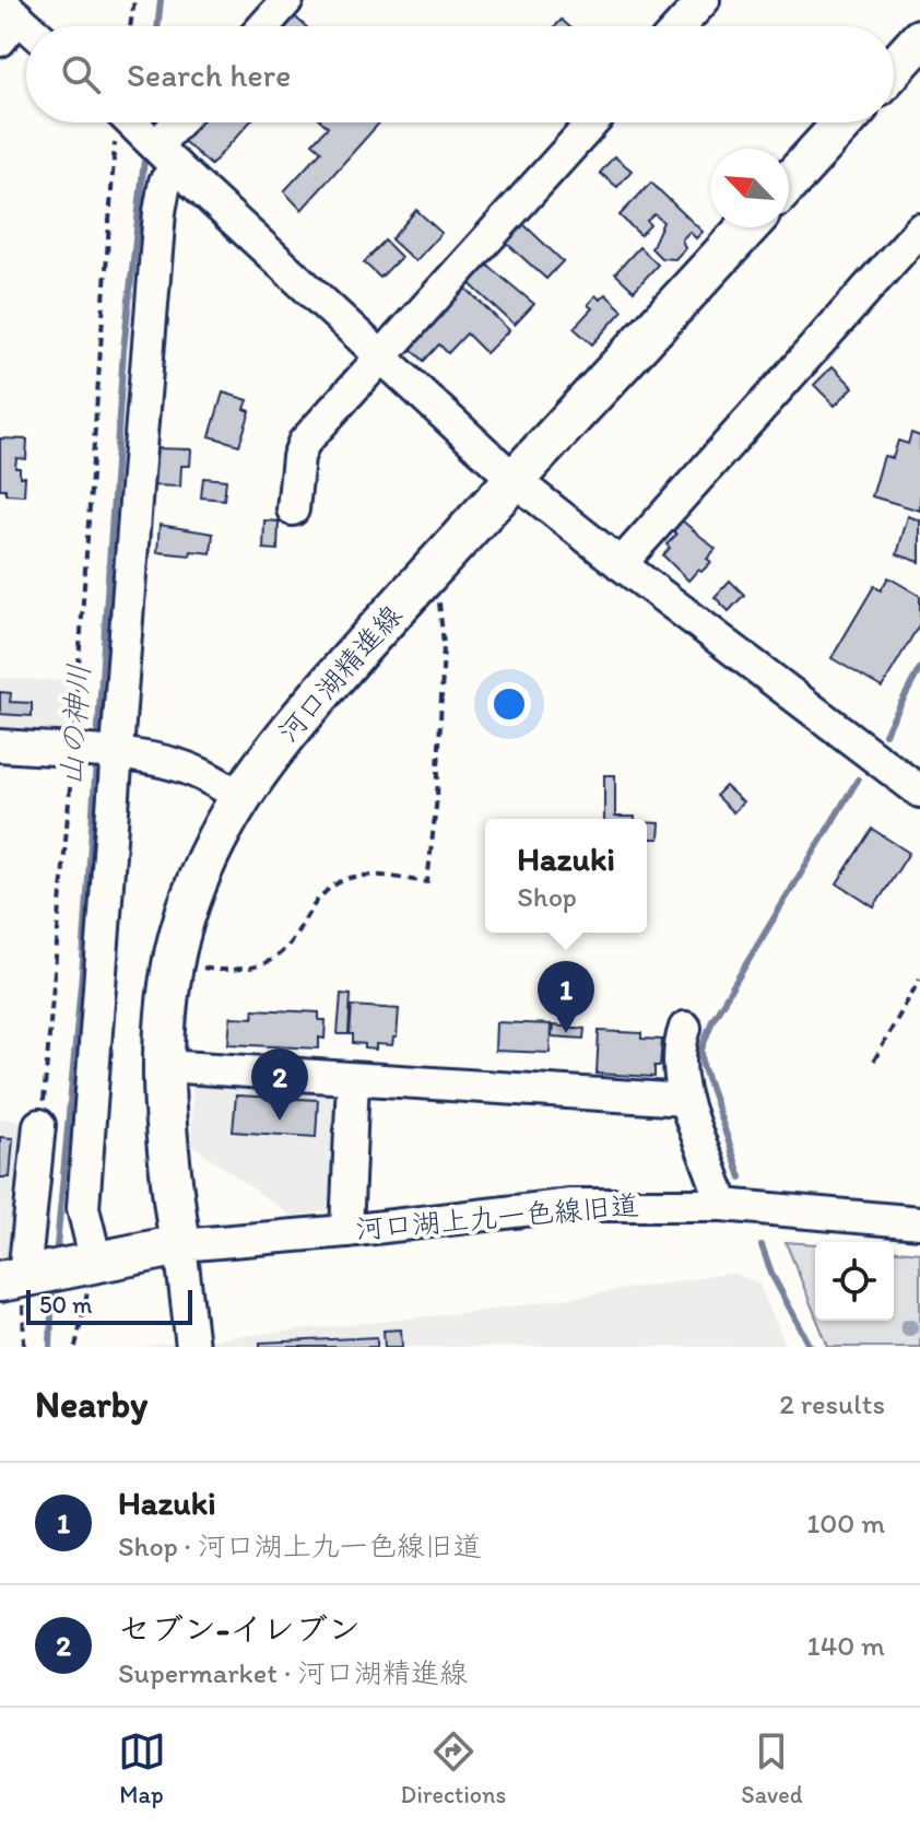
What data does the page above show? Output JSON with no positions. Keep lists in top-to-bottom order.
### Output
{
  "streets": {
    "main road": ["河口湖精進線"],
    "street": ["河口湖上九一色線旧道"]
  },
  "crossings": [
    ["河口湖精進線", "河口湖上九一色線旧道"]
  ],
  "water": ["山の神川"],
  "scale_bar": "50 m",
  "north": "top left",
  "page": {
    "search": "Search here",
    "popup": ["Hazuki", "Shop"],
    "pins": ["1", "2"],
    "scale": "50 m",
    "heading": ["Nearby", "2 results"],
    "list": [
      {
        "mark": "1",
        "name": "Hazuki",
        "note": "Shop · 河口湖上九一色線旧道",
        "value": "100 m"
      },
      {
        "mark": "2",
        "name": "セブン-イレブン",
        "note": "Supermarket · 河口湖精進線",
        "value": "140 m"
      }
    ],
    "nav": ["Map", "Directions", "Saved"]
  }
}
